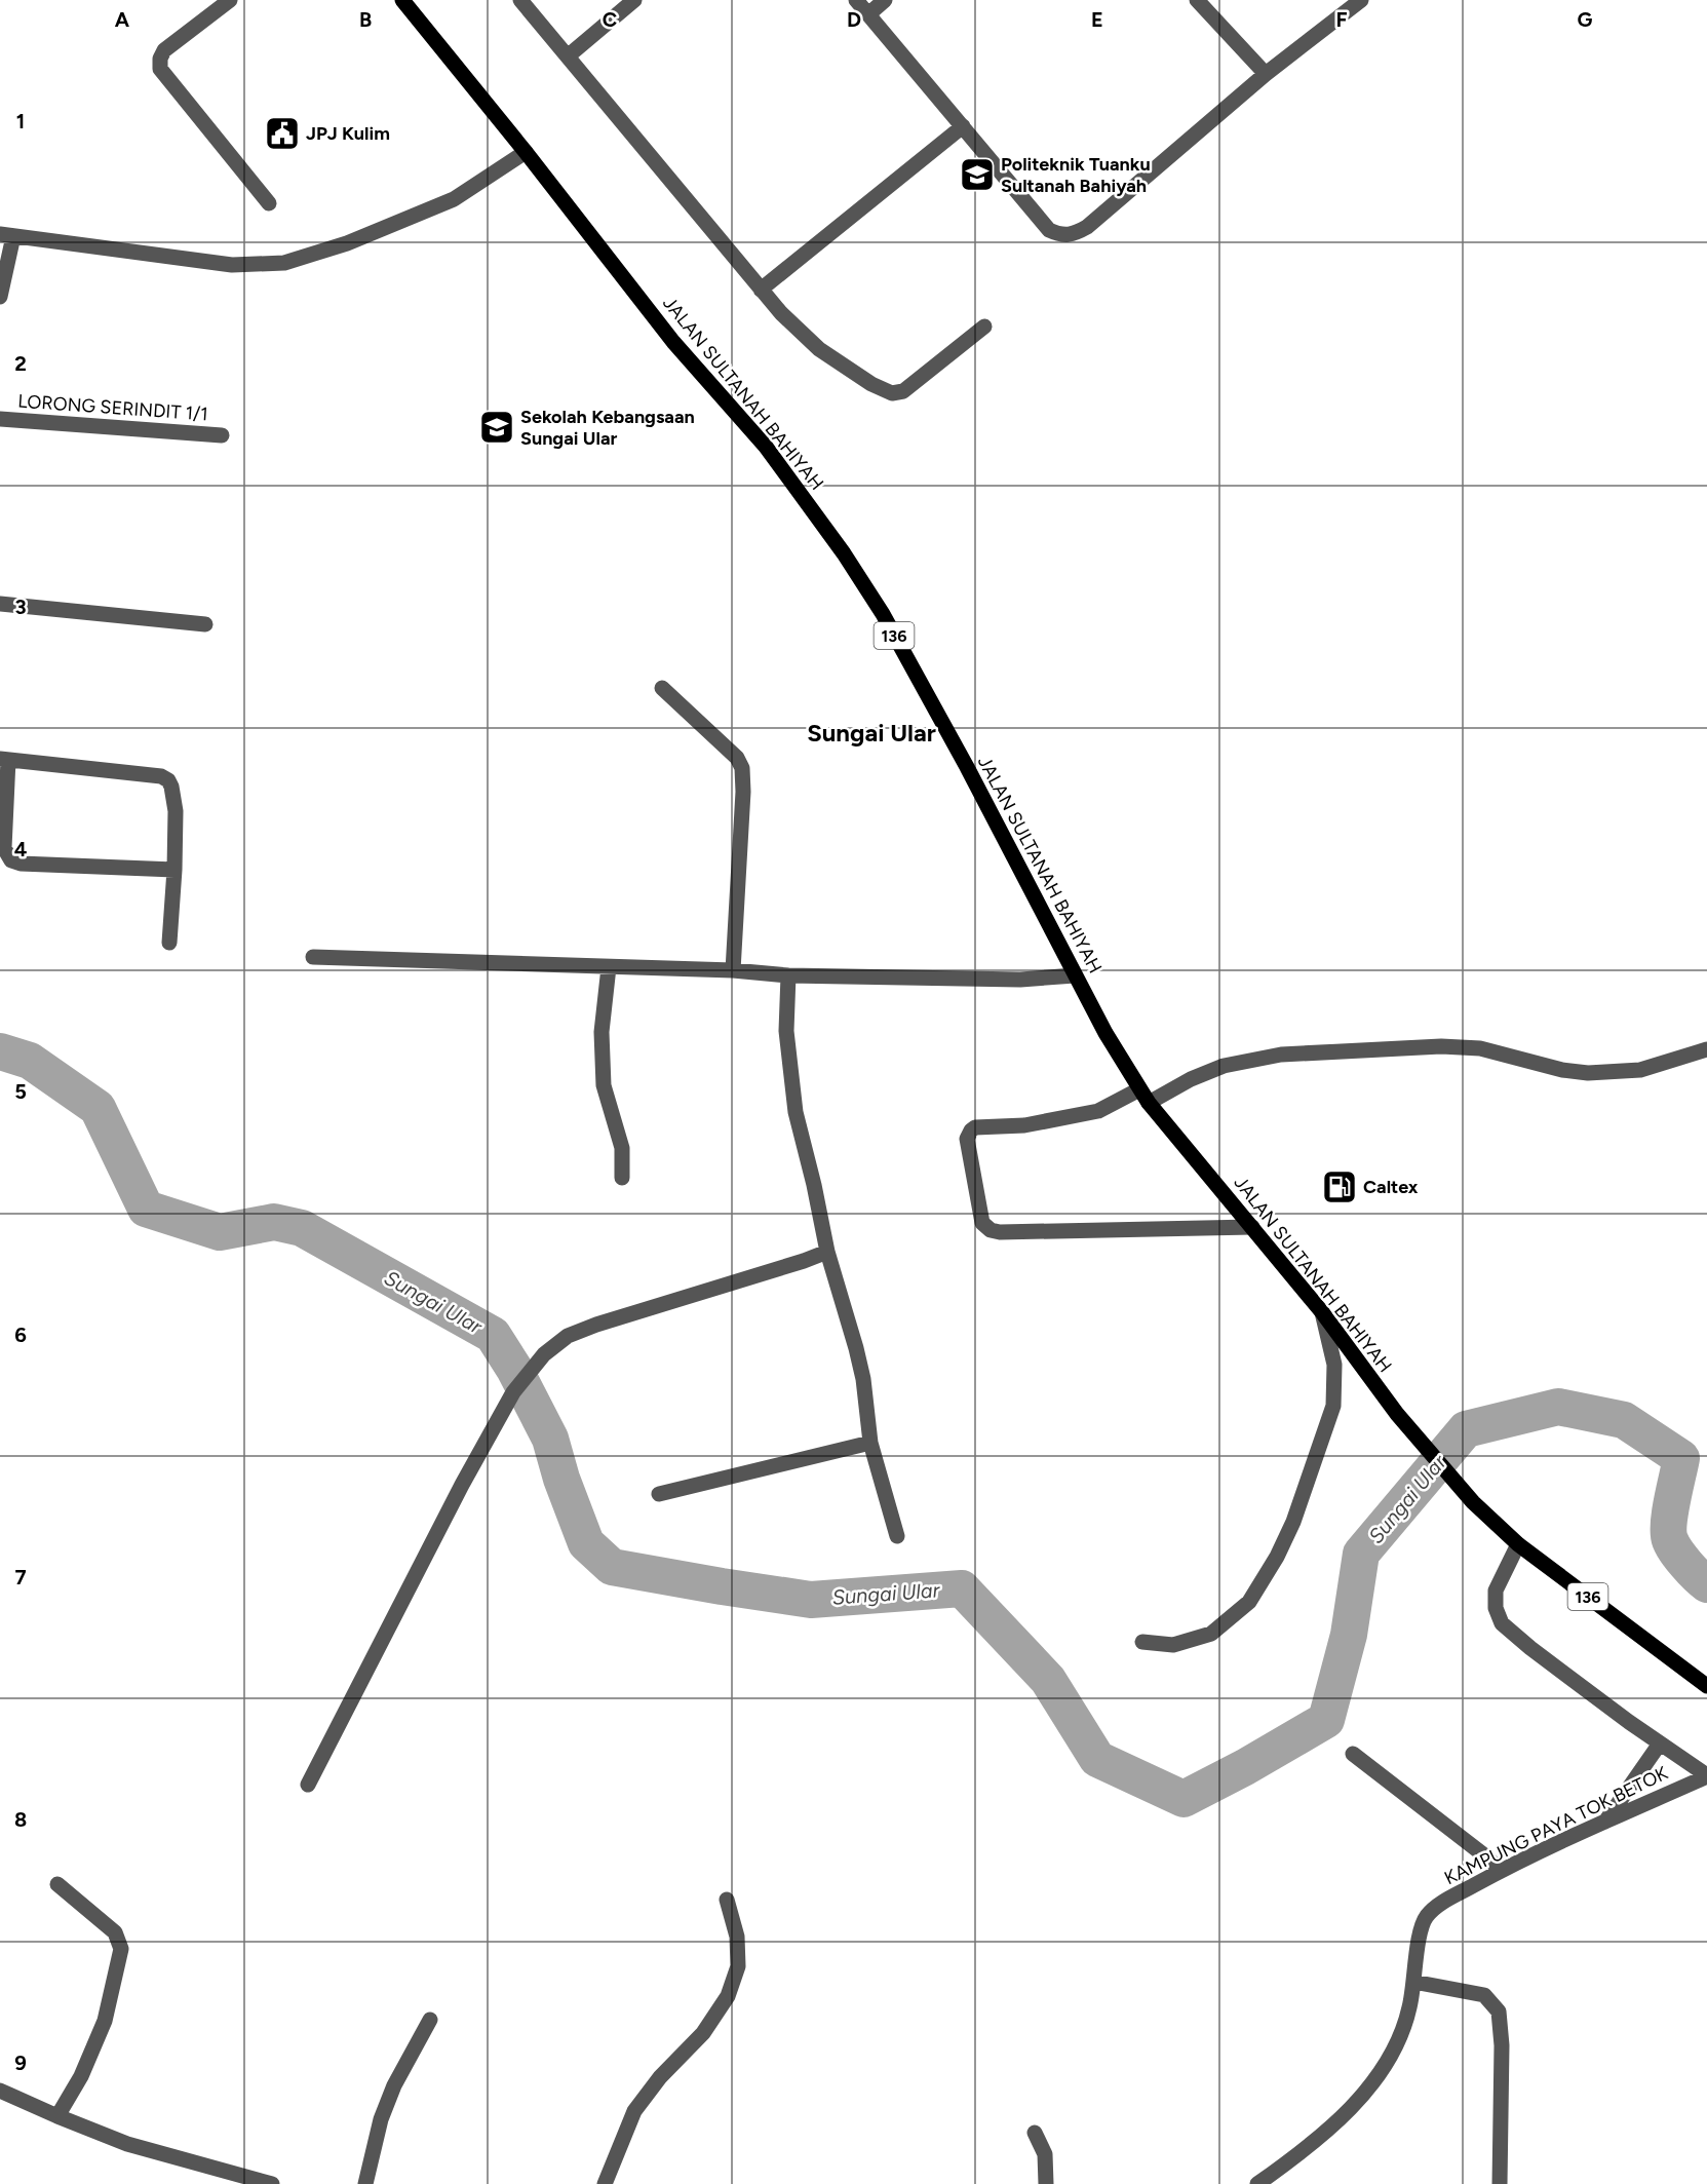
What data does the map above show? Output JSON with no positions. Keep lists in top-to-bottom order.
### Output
{
  "streets": {
    "main road": ["JALAN SULTANAH BAHIYAH", "136"],
    "street": ["LORONG SERINDIT 1/1", "KAMPUNG PAYA TOK BETOK"]
  },
  "districts": ["Sungai Ular"],
  "water": ["Sungai Ular"],
  "places": {
    "public building": ["JPJ Kulim"],
    "school or university": ["Politeknik Tuanku Sultanah Bahiyah", "Sekolah Kebangsaan Sungai Ular"],
    "fuel station": ["Caltex"]
  },
  "grid": {
    "columns": [
      "A",
      "B",
      "C",
      "D",
      "E",
      "F",
      "G"
    ],
    "rows": [
      "1",
      "2",
      "3",
      "4",
      "5",
      "6",
      "7",
      "8",
      "9"
    ]
  }
}
